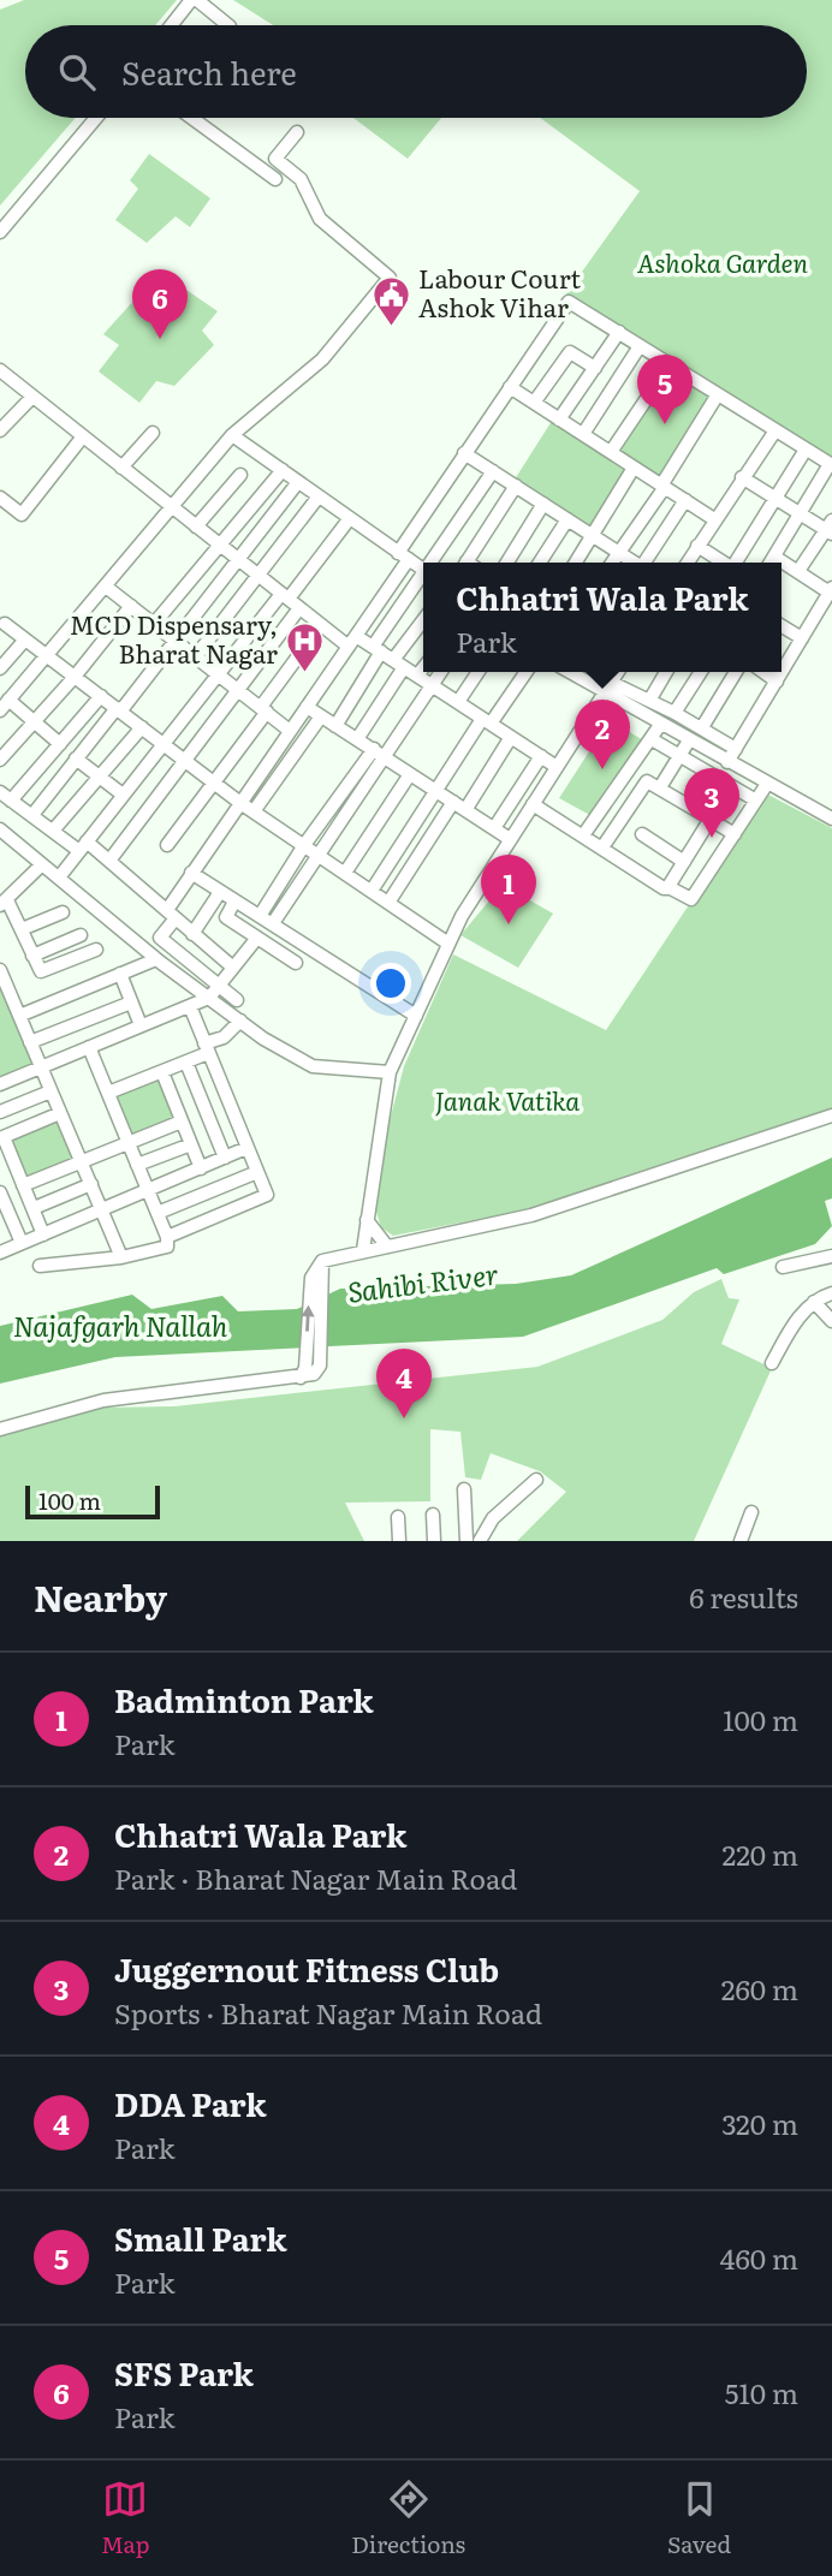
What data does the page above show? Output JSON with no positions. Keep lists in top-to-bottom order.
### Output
{
  "water": ["Sahibi River", "Najafgarh Nallah"],
  "parks": ["Ashoka Garden", "Janak Vatika"],
  "places": {
    "public building": ["Labour Court Ashok Vihar"],
    "hospital": ["MCD Dispensary, Bharat Nagar"]
  },
  "scale_bar": "100 m",
  "page": {
    "search": "Search here",
    "pins": [
      "6",
      "5",
      "2",
      "3",
      "1",
      "4"
    ],
    "popup": ["Chhatri Wala Park", "Park"],
    "scale": "100 m",
    "heading": ["Nearby", "6 results"],
    "list": [
      {
        "mark": "1",
        "name": "Badminton Park",
        "note": "Park",
        "value": "100 m"
      },
      {
        "mark": "2",
        "name": "Chhatri Wala Park",
        "note": "Park · Bharat Nagar Main Road",
        "value": "220 m"
      },
      {
        "mark": "3",
        "name": "Juggernout Fitness Club",
        "note": "Sports · Bharat Nagar Main Road",
        "value": "260 m"
      },
      {
        "mark": "4",
        "name": "DDA Park",
        "note": "Park",
        "value": "320 m"
      },
      {
        "mark": "5",
        "name": "Small Park",
        "note": "Park",
        "value": "460 m"
      },
      {
        "mark": "6",
        "name": "SFS Park",
        "note": "Park",
        "value": "510 m"
      }
    ],
    "nav": ["Map", "Directions", "Saved"]
  }
}
